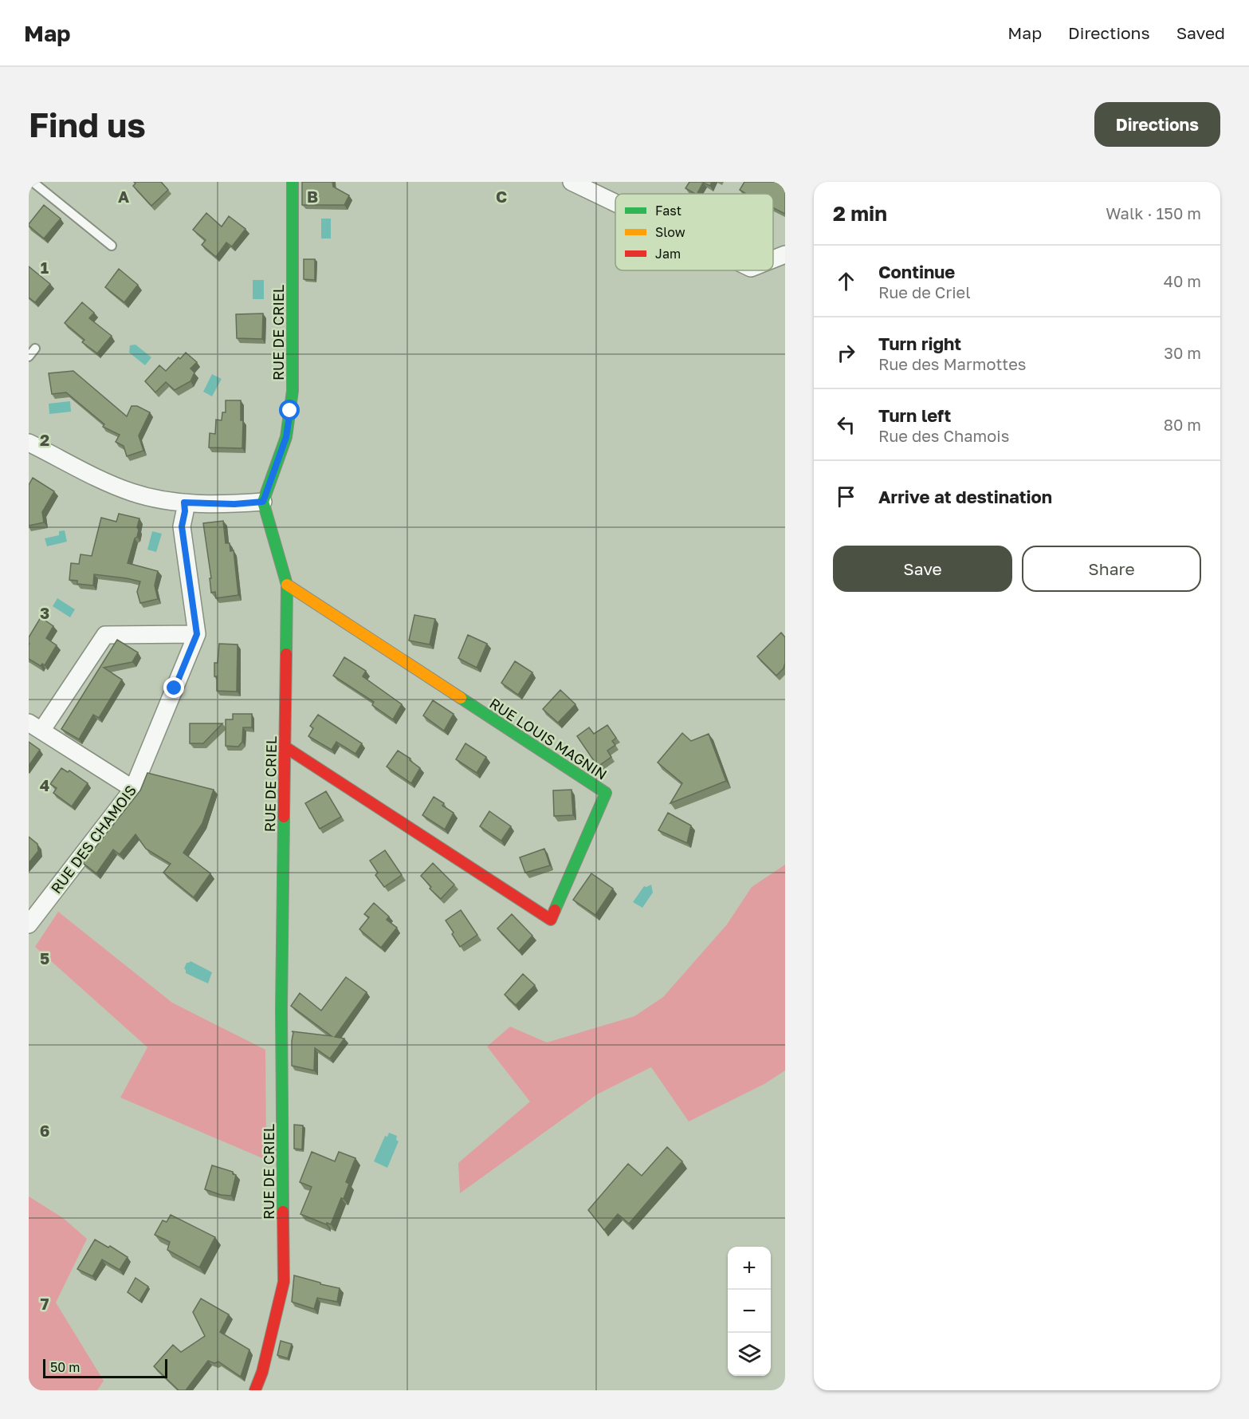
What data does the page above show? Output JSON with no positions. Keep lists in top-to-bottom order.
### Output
{
  "streets": {
    "street": ["RUE DE CRIEL", "RUE LOUIS MAGNIN", "RUE DES CHAMOIS"]
  },
  "crossings": [
    ["RUE DE CRIEL", "RUE LOUIS MAGNIN"]
  ],
  "legend": ["Fast", "Slow", "Jam"],
  "scale_bar": "50 m",
  "page": {
    "header": "Map",
    "nav": ["Map", "Directions", "Saved"],
    "buttons": [
      "Directions",
      ["Save", "Share"]
    ],
    "title": "Find us",
    "heading": ["2 min", "Walk · 150 m"],
    "list": [
      ["Continue", "Rue de Criel", "40 m"],
      ["Turn right", "Rue des Marmottes", "30 m"],
      ["Turn left", "Rue des Chamois", "80 m"],
      "Arrive at destination"
    ],
    "map_buttons": ["+", "−"],
    "scale": "50 m"
  },
  "grid": {
    "columns": ["A", "B", "C"],
    "rows": [
      "1",
      "2",
      "3",
      "4",
      "5",
      "6",
      "7"
    ]
  }
}
